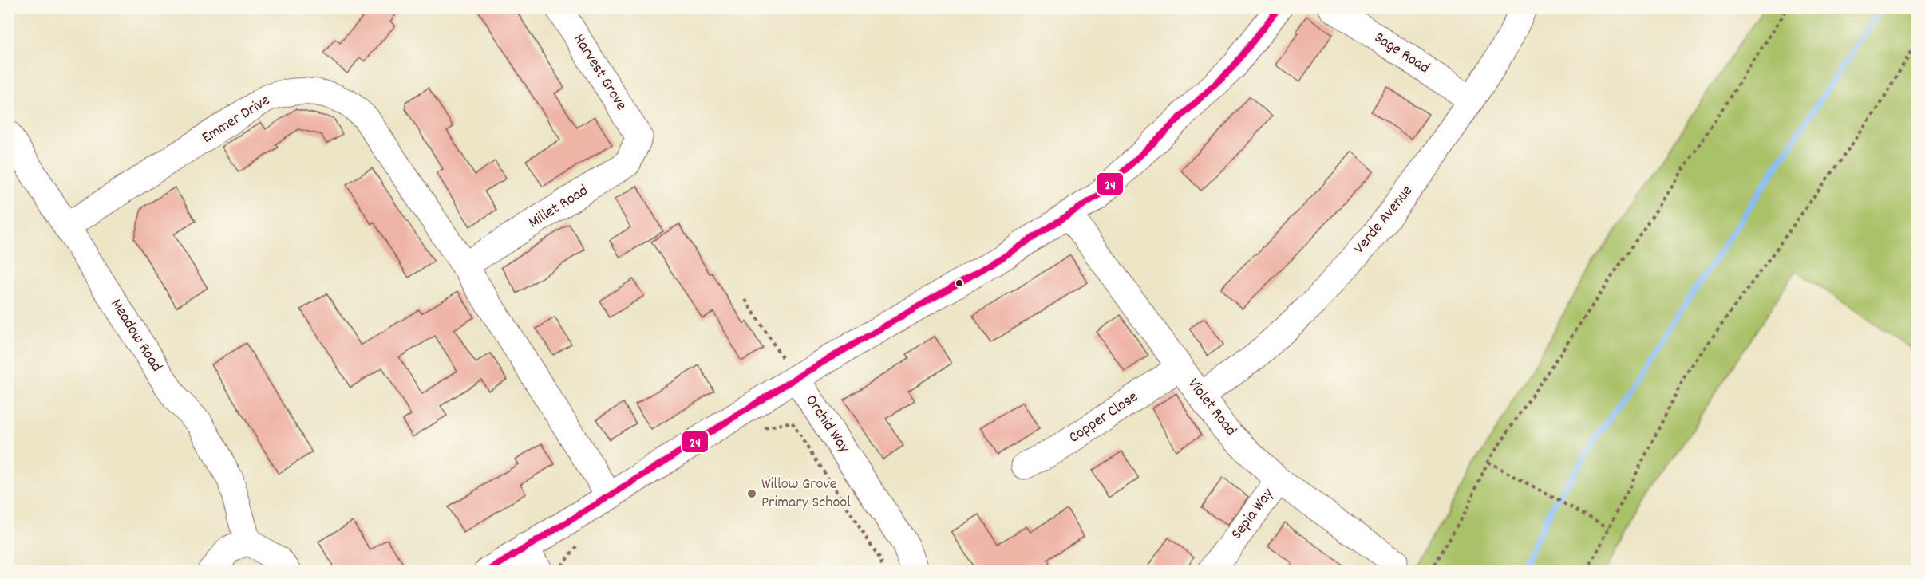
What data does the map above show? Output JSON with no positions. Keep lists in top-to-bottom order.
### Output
{
  "streets": {
    "street": [
      "Sage Road",
      "Harvest Grove",
      "Emmer Drive",
      "Millet Road",
      "Verde Avenue",
      "Meadow Road",
      "Violet Road",
      "Copper Close",
      "Orchid Way",
      "Sepia Way"
    ]
  },
  "crossings": [
    ["Sage Road", "Verde Avenue"],
    ["Harvest Grove", "Millet Road"],
    ["Emmer Drive", "Millet Road"],
    ["Emmer Drive", "Meadow Road"],
    ["Verde Avenue", "Violet Road"],
    ["Violet Road", "Copper Close"],
    ["Violet Road", "Sepia Way"]
  ],
  "places": ["Willow Grove Primary School"],
  "lines": ["transit line 24"]
}
